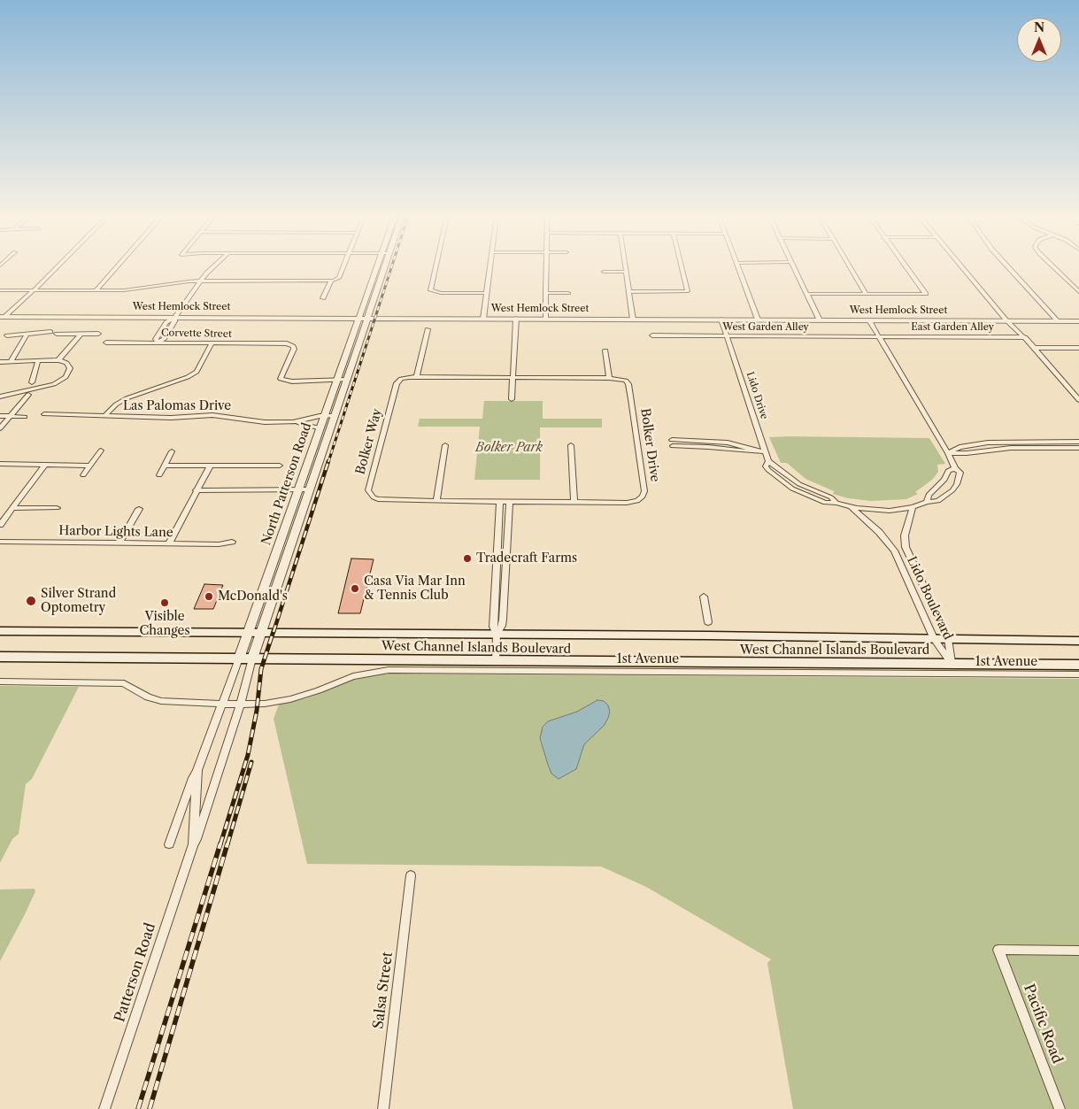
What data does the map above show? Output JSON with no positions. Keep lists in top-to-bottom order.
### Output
{
  "streets": {
    "main road": ["West Channel Islands Boulevard"],
    "street": [
      "West Hemlock Street",
      "West Garden Alley",
      "East Garden Alley",
      "Corvette Street",
      "Lido Drive",
      "Las Palomas Drive",
      "Bolker Way",
      "Bolker Drive",
      "North Patterson Road",
      "Harbor Lights Lane",
      "Lido Boulevard",
      "1st Avenue",
      "Patterson Road",
      "Salsa Street",
      "Pacific Road"
    ]
  },
  "crossings": [
    ["West Hemlock Street", "Lido Drive"],
    ["West Hemlock Street", "North Patterson Road"],
    ["West Garden Alley", "East Garden Alley"],
    ["West Garden Alley", "Lido Drive"],
    ["Corvette Street", "North Patterson Road"],
    ["Lido Drive", "Lido Boulevard"],
    ["Las Palomas Drive", "North Patterson Road"],
    ["Bolker Way", "Bolker Drive"],
    ["North Patterson Road", "West Channel Islands Boulevard"],
    ["North Patterson Road", "Patterson Road"],
    ["Lido Boulevard", "West Channel Islands Boulevard"],
    ["West Channel Islands Boulevard", "Patterson Road"],
    ["1st Avenue", "Patterson Road"]
  ],
  "parks": ["Bolker Park"],
  "places": [
    "Tradecraft Farms",
    "Casa Via Mar Inn & Tennis Club",
    "McDonald's",
    "Silver Strand Optometry",
    "Visible Changes"
  ],
  "north": "top"
}
